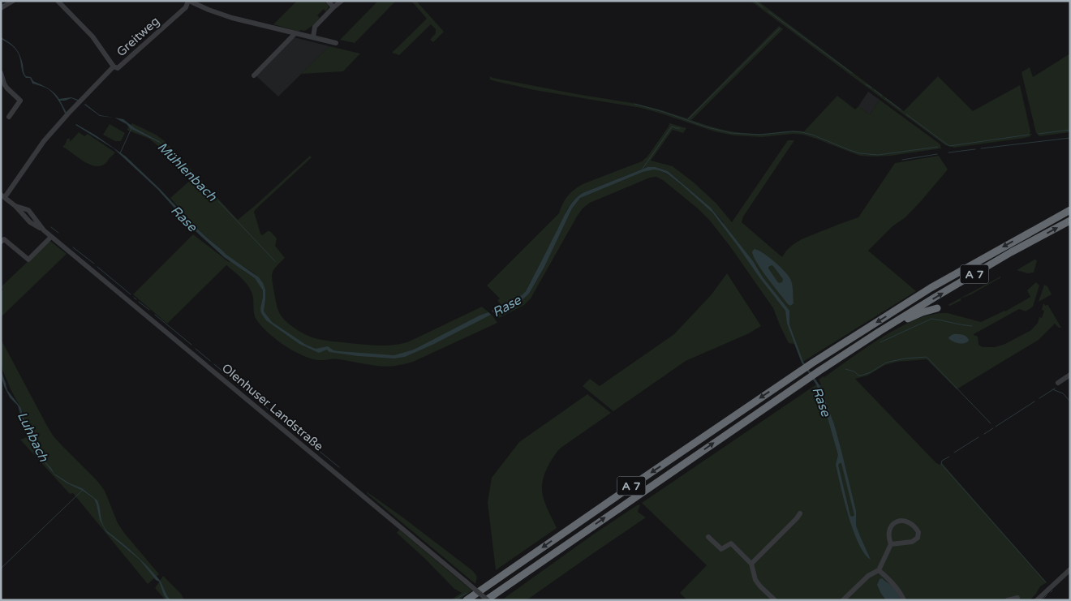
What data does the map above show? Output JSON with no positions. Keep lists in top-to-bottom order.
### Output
{
  "streets": {
    "highway": ["A 7"],
    "street": ["Greitweg", "Olenhuser Landstraße"]
  },
  "crossings": [
    ["Greitweg", "Olenhuser Landstraße"],
    ["A 7", "Olenhuser Landstraße"]
  ],
  "water": ["Mühlenbach", "Rase", "Luhbach"]
}
